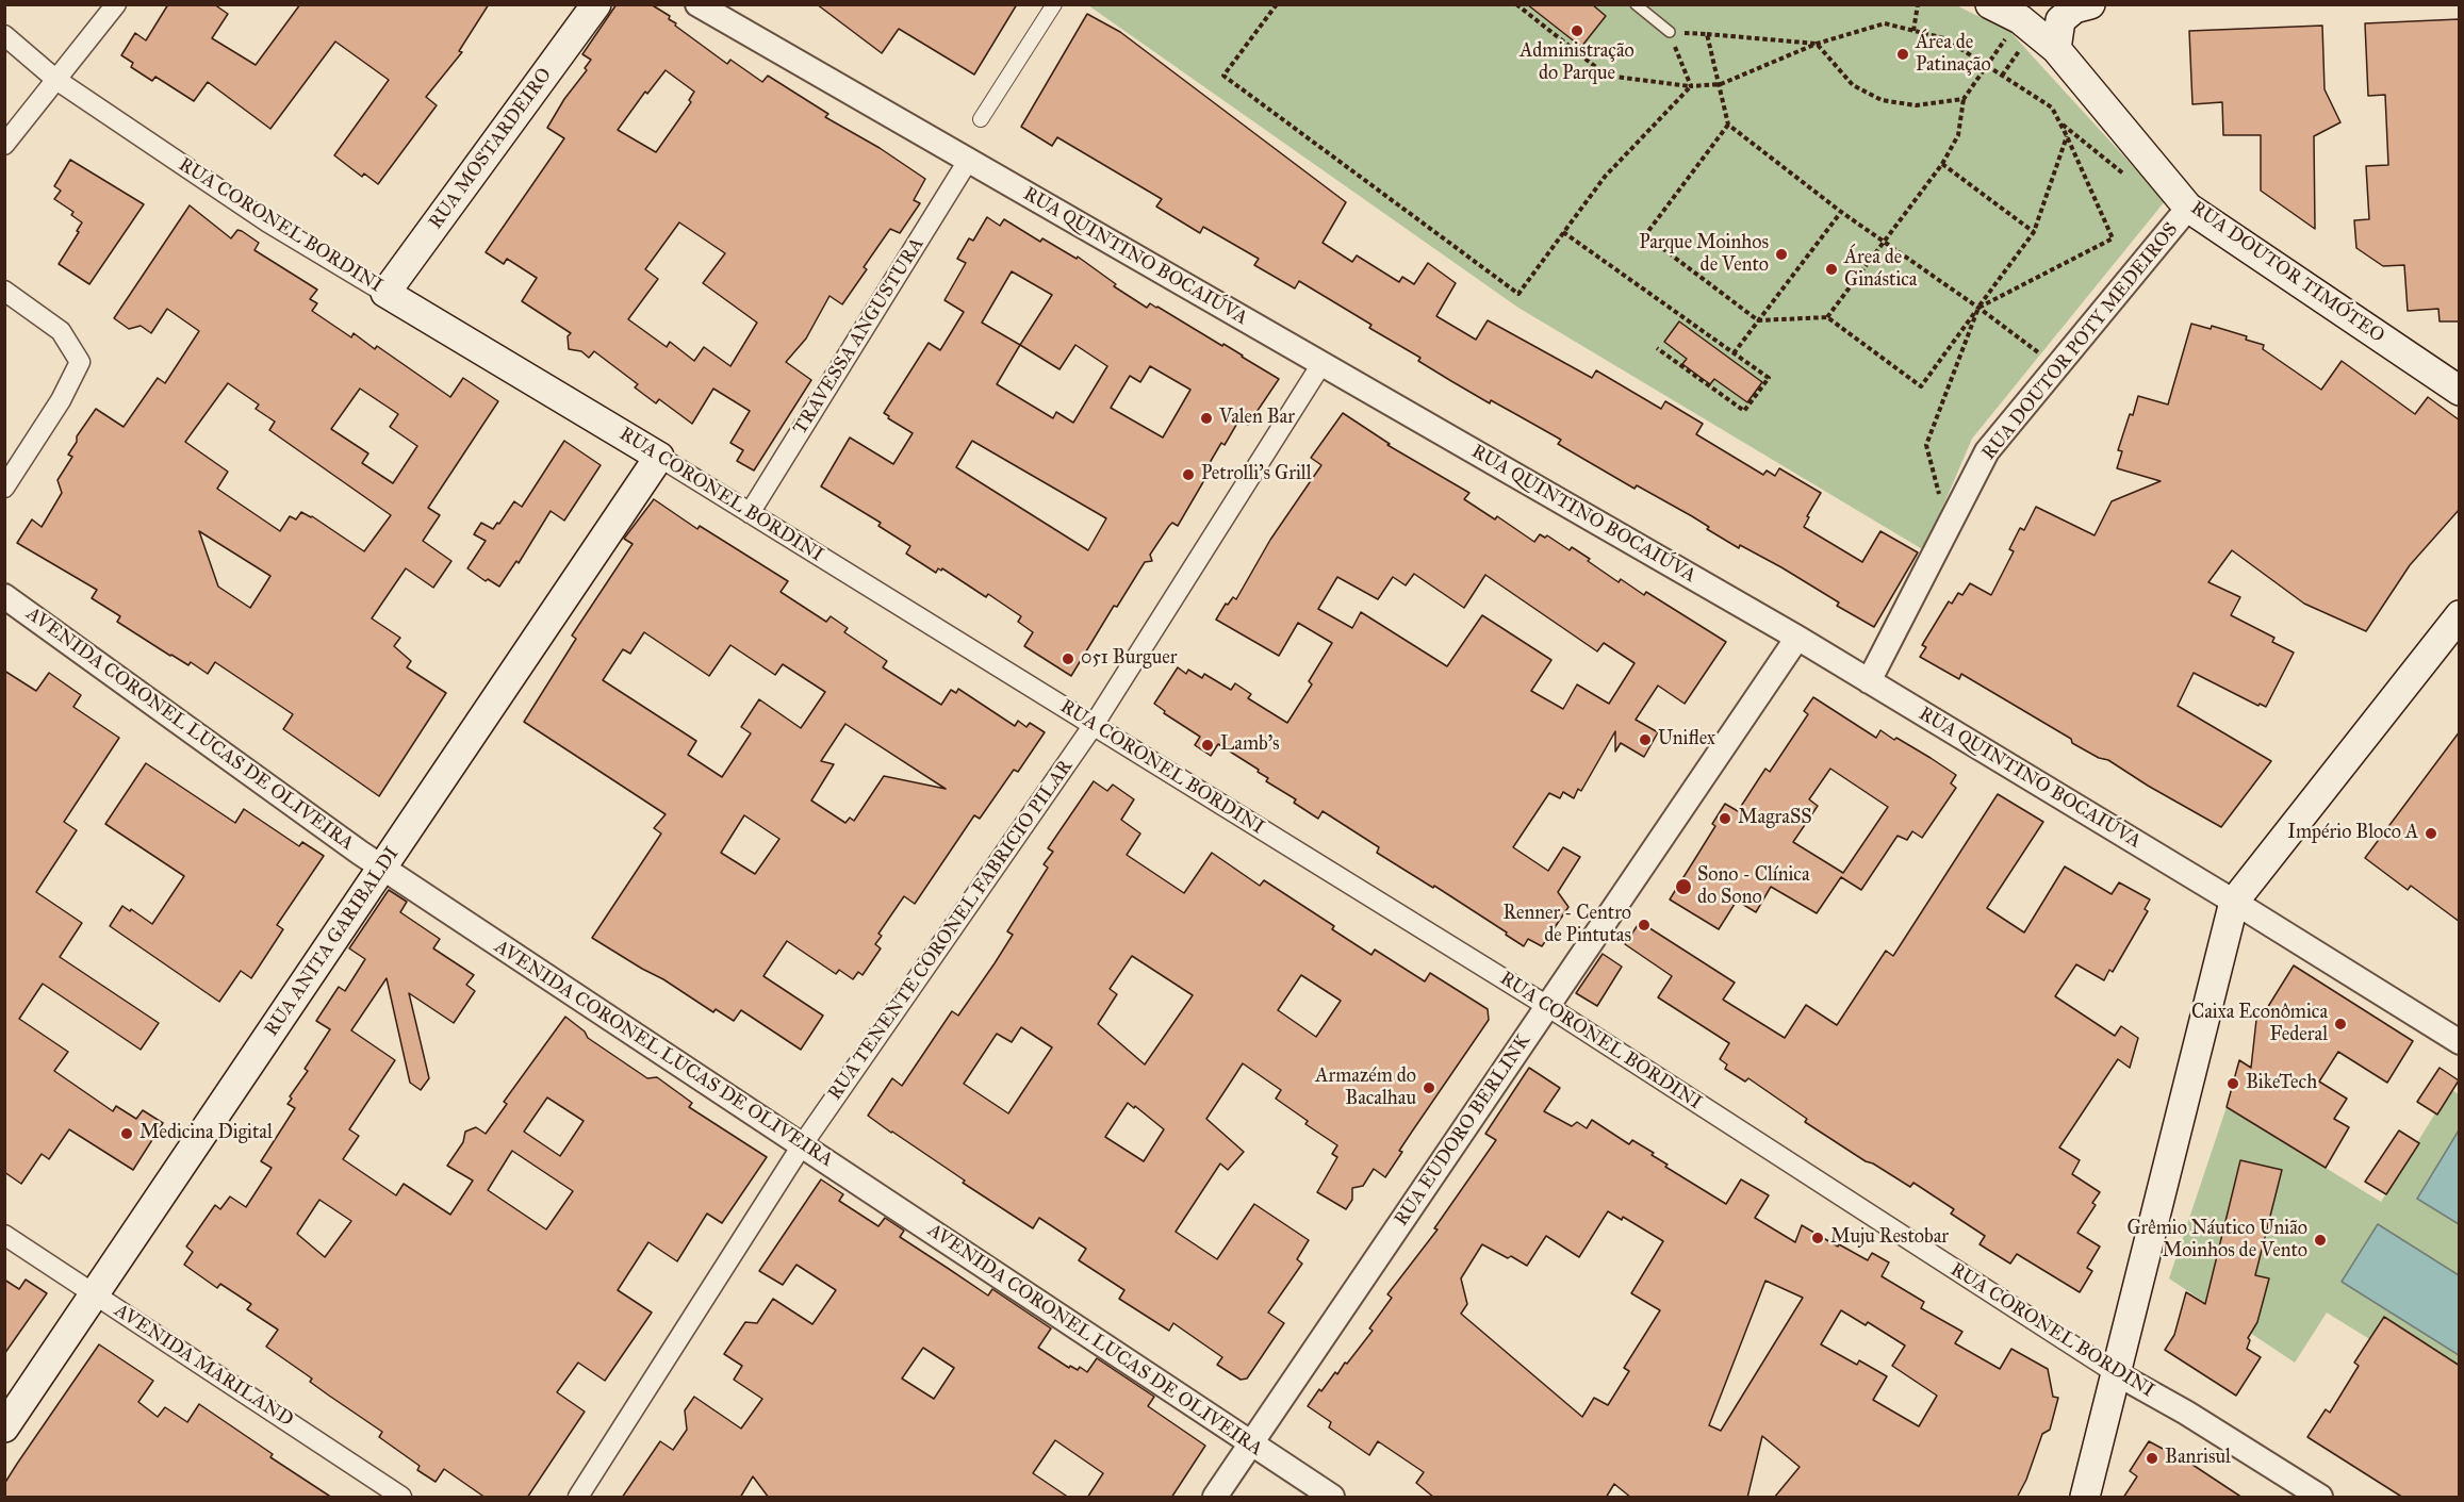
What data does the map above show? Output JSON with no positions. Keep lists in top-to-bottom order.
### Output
{
  "streets": {
    "main road": [
      "RUA MOSTARDEIRO",
      "RUA CORONEL BORDINI",
      "RUA DOUTOR TIMÓTEO",
      "RUA ANITA GARIBALDI"
    ],
    "street": [
      "RUA QUINTINO BOCAIÚVA",
      "TRAVESSA ANGUSTURA",
      "RUA DOUTOR POTY MEDEIROS",
      "AVENIDA CORONEL LUCAS DE OLIVEIRA",
      "RUA TENENTE CORONEL FABRICIO PILAR",
      "RUA EUDORO BERLINK",
      "AVENIDA MARILAND"
    ]
  },
  "crossings": [
    ["RUA MOSTARDEIRO", "RUA CORONEL BORDINI"],
    ["RUA CORONEL BORDINI", "TRAVESSA ANGUSTURA"],
    ["RUA CORONEL BORDINI", "RUA TENENTE CORONEL FABRICIO PILAR"],
    ["RUA CORONEL BORDINI", "RUA ANITA GARIBALDI"],
    ["RUA CORONEL BORDINI", "RUA EUDORO BERLINK"],
    ["RUA QUINTINO BOCAIÚVA", "TRAVESSA ANGUSTURA"],
    ["RUA QUINTINO BOCAIÚVA", "RUA DOUTOR POTY MEDEIROS"],
    ["RUA QUINTINO BOCAIÚVA", "RUA TENENTE CORONEL FABRICIO PILAR"],
    ["RUA QUINTINO BOCAIÚVA", "RUA EUDORO BERLINK"],
    ["RUA DOUTOR TIMÓTEO", "RUA DOUTOR POTY MEDEIROS"],
    ["AVENIDA CORONEL LUCAS DE OLIVEIRA", "RUA TENENTE CORONEL FABRICIO PILAR"],
    ["AVENIDA CORONEL LUCAS DE OLIVEIRA", "RUA ANITA GARIBALDI"],
    ["AVENIDA CORONEL LUCAS DE OLIVEIRA", "RUA EUDORO BERLINK"],
    ["RUA ANITA GARIBALDI", "AVENIDA MARILAND"]
  ],
  "places": [
    "Administração do Parque",
    "Área de Patinação",
    "Parque Moinhos de Vento",
    "Área de Ginástica",
    "Valen Bar",
    "Petrolli's Grill",
    "051 Burguer",
    "Uniflex",
    "Lamb's",
    "MagraSS",
    "Império Bloco A",
    "Sono - Clínica do Sono",
    "Renner - Centro de Pintutas",
    "Caixa Econômica Federal",
    "BikeTech",
    "Armazém do Bacalhau",
    "Medicina Digital",
    "Muju Restobar",
    "Grêmio Náutico União Moinhos de Vento",
    "Banrisul"
  ]
}
